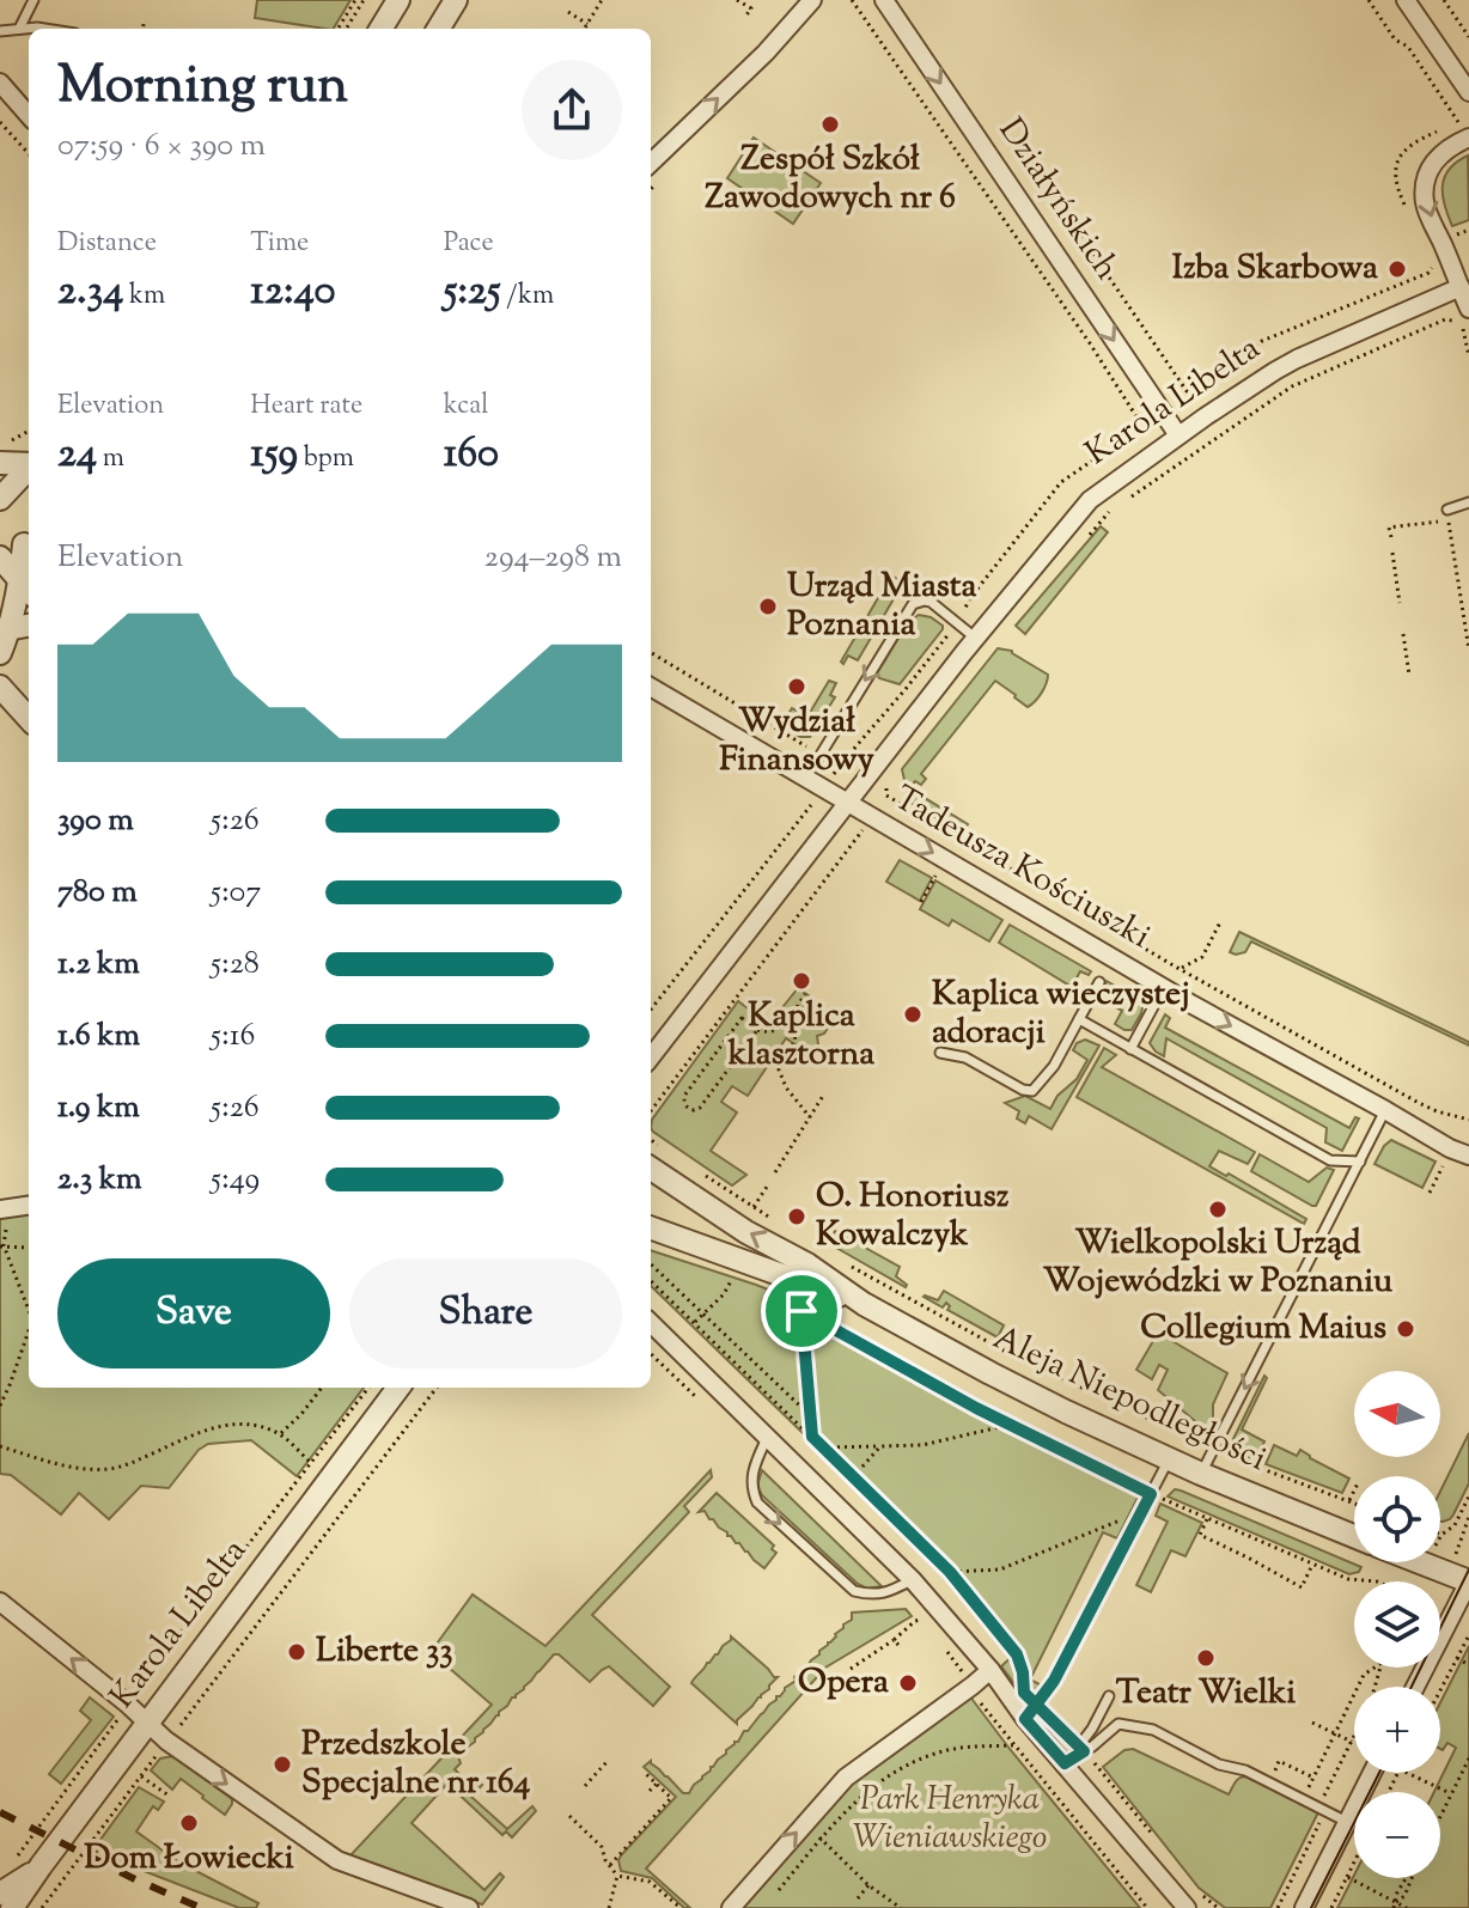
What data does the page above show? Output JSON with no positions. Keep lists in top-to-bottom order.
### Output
{
  "streets": {
    "street": [
      "Działyńskich",
      "Karola Libelta",
      "Tadeusza Kościuszki",
      "Aleja Niepodległości"
    ]
  },
  "crossings": [
    ["Działyńskich", "Karola Libelta"],
    ["Karola Libelta", "Tadeusza Kościuszki"]
  ],
  "one_way": ["Działyńskich", "Tadeusza Kościuszki"],
  "parks": ["Park Henryka Wieniawskiego"],
  "places": [
    "Zespół Szkół Zawodowych nr 6",
    "Izba Skarbowa",
    "Urząd Miasta Poznania",
    "Wydział Finansowy",
    "Kaplica klasztorna",
    "Kaplica wieczystej adoracji",
    "Wielkopolski Urząd Wojewódzki w Poznaniu",
    "O. Honoriusz Kowalczyk",
    "Collegium Maius",
    "Liberte 33",
    "Teatr Wielki",
    "Opera",
    "Przedszkole Specjalne nr 164",
    "Dom Łowiecki"
  ],
  "north": "left",
  "page": {
    "heading": ["Morning run", "07:59 · 6 × 390 m"],
    "stats": [
      ["Distance", "2.34 km"],
      ["Time", "12:40"],
      ["Pace", "5:25 /km"],
      ["Elevation", "24 m"],
      ["Heart rate", "159 bpm"],
      ["kcal", "160"]
    ],
    "chart": ["Elevation", "294–298 m"],
    "list": [
      {
        "name": "390 m",
        "note": "5:26"
      },
      {
        "name": "780 m",
        "note": "5:07"
      },
      {
        "name": "1.2 km",
        "note": "5:28"
      },
      {
        "name": "1.6 km",
        "note": "5:16"
      },
      {
        "name": "1.9 km",
        "note": "5:26"
      },
      {
        "name": "2.3 km",
        "note": "5:49"
      }
    ],
    "buttons": ["Save", "Share"],
    "map_buttons": ["+", "−"]
  }
}
